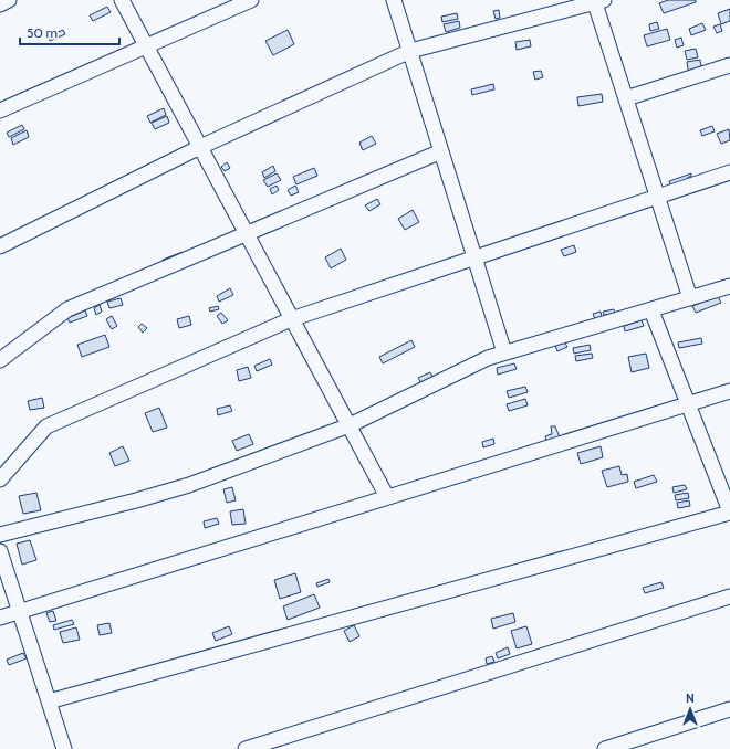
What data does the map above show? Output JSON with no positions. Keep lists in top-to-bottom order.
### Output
{
  "scale_bar": "50 m",
  "north": "top"
}
